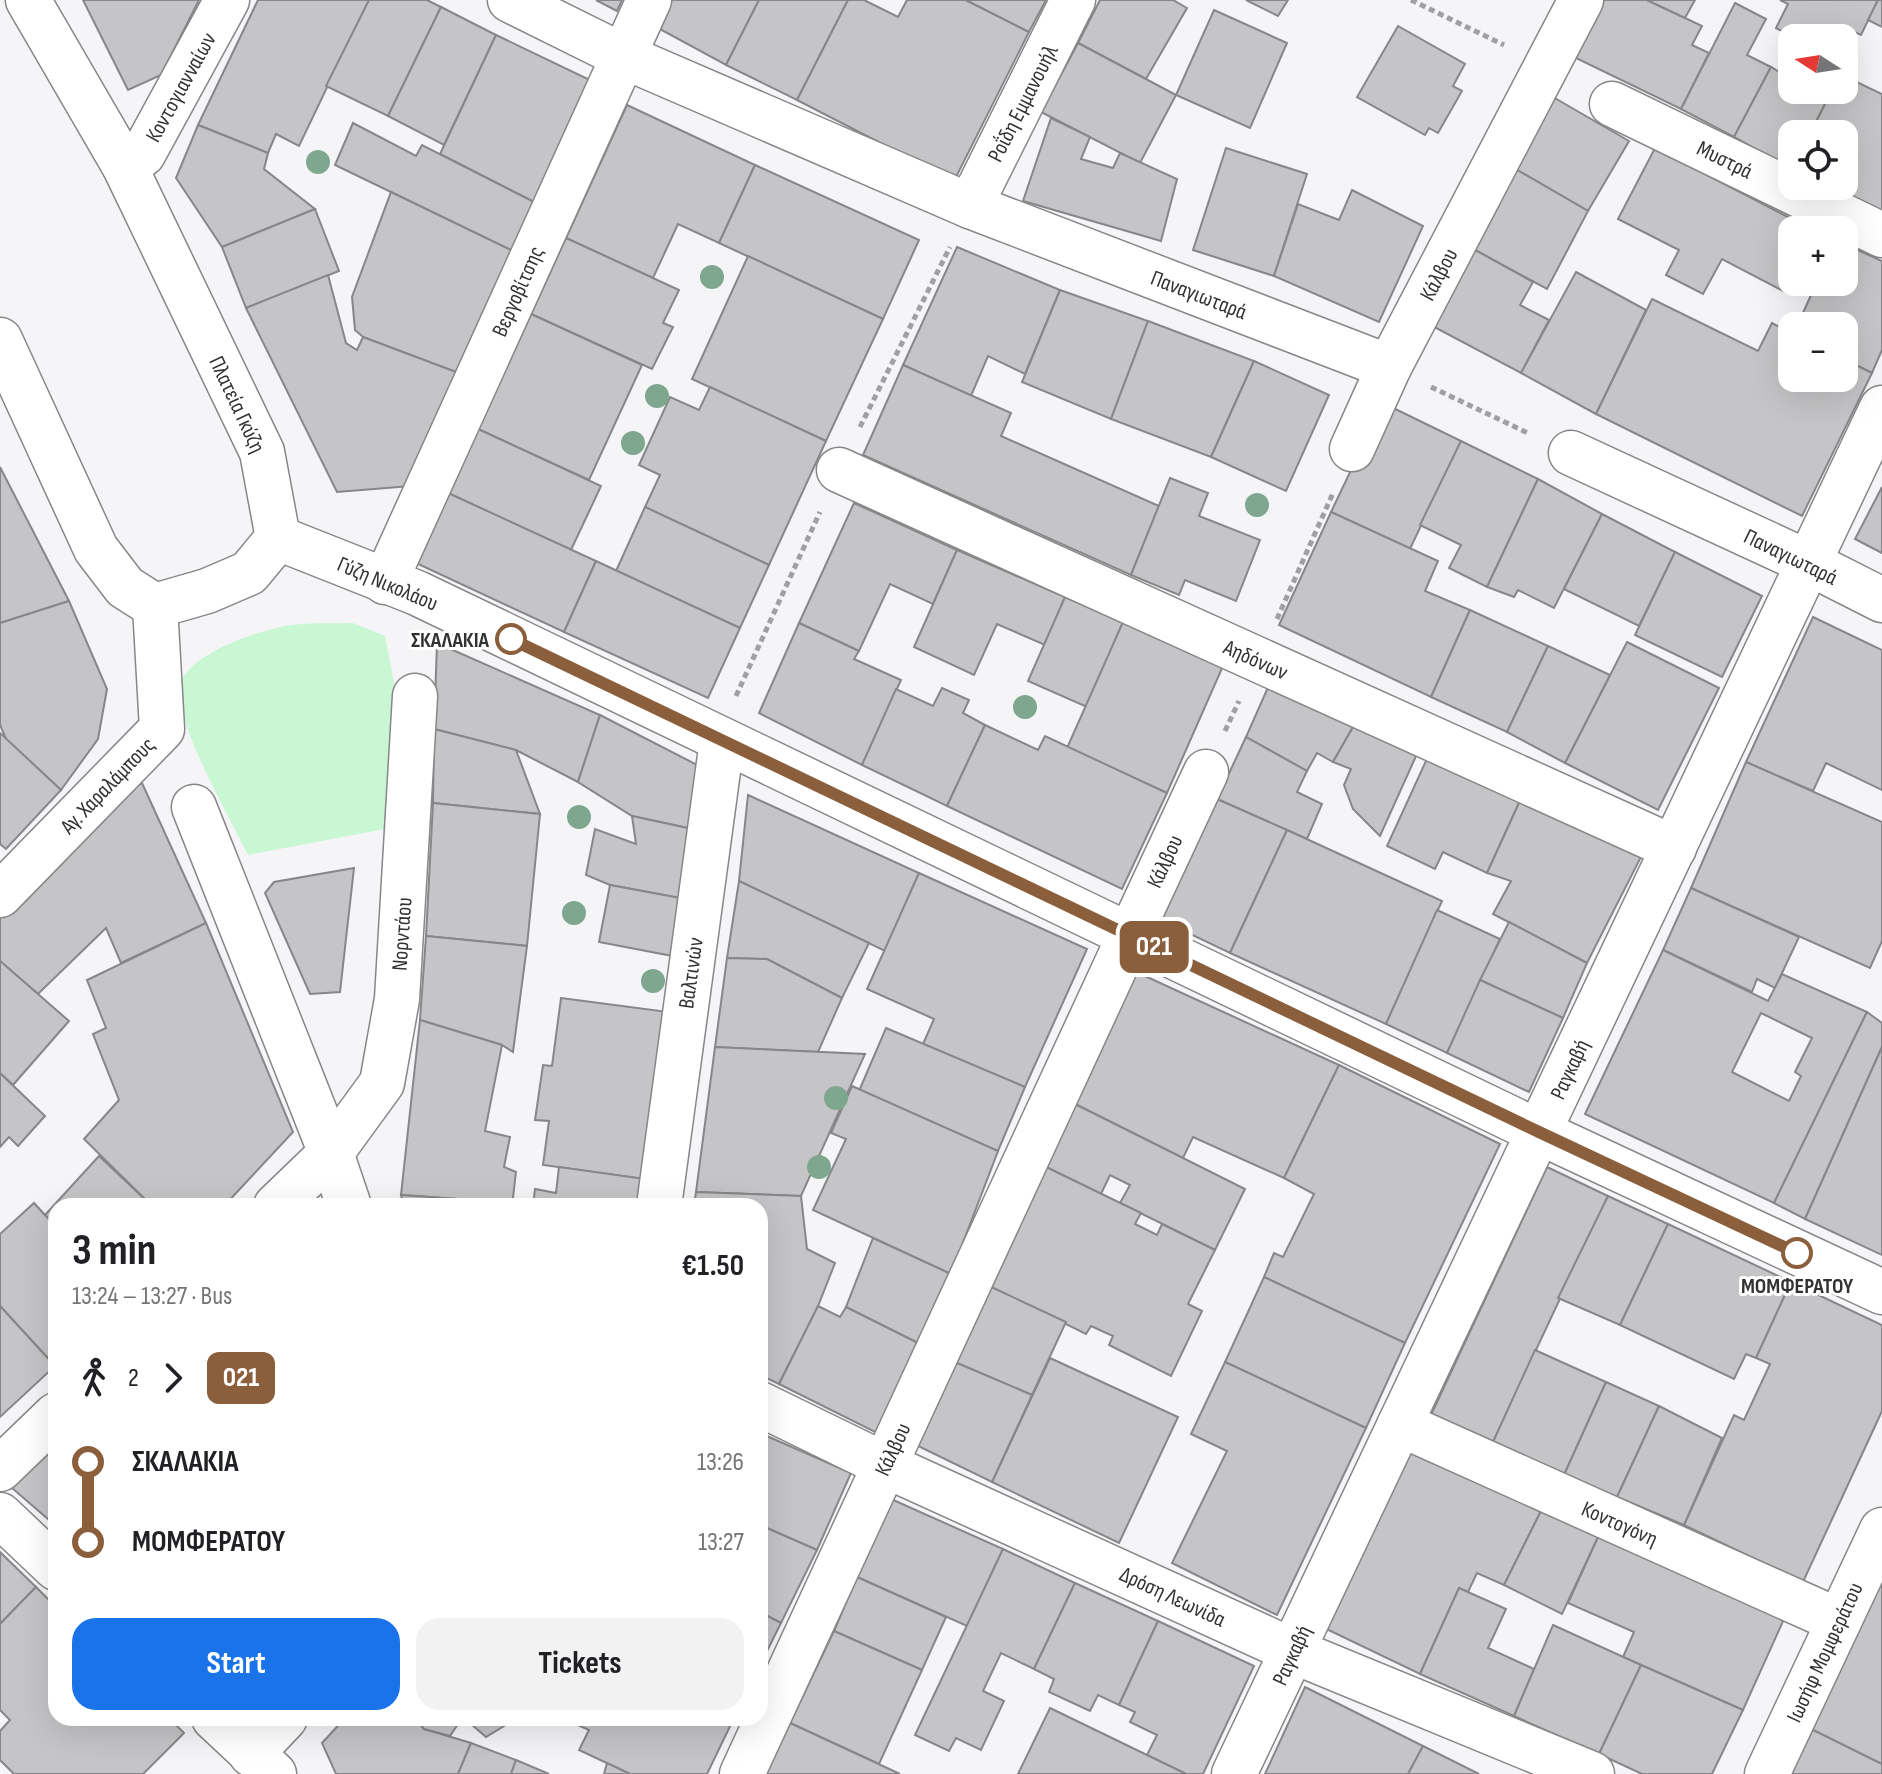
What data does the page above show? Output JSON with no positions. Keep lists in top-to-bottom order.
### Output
{
  "streets": {
    "street": [
      "Κοντογιανναίων",
      "Ροΐδη Εμμανουήλ",
      "Μυστρά",
      "Κάλβου",
      "Βεργοβίτσης",
      "Παναγιωταρά",
      "Πλατεία Γκύζη",
      "Γύζη Νικολάου",
      "Αηδόνων",
      "Αγ. Χαραλάμπους",
      "Νορντάου",
      "Βαλτινών",
      "Ραγκαβή",
      "Κοντογόνη",
      "Δρόση Λεωνίδα",
      "Ιωσήφ Μομφεράτου"
    ]
  },
  "crossings": [
    ["Κοντογιανναίων", "Πλατεία Γκύζη"],
    ["Ροΐδη Εμμανουήλ", "Παναγιωταρά"],
    ["Κάλβου", "Παναγιωταρά"],
    ["Κάλβου", "Γύζη Νικολάου"],
    ["Κάλβου", "Δρόση Λεωνίδα"],
    ["Βεργοβίτσης", "Παναγιωταρά"],
    ["Βεργοβίτσης", "Γύζη Νικολάου"],
    ["Παναγιωταρά", "Ραγκαβή"],
    ["Πλατεία Γκύζη", "Γύζη Νικολάου"],
    ["Γύζη Νικολάου", "Βαλτινών"],
    ["Γύζη Νικολάου", "Ραγκαβή"],
    ["Αηδόνων", "Ραγκαβή"],
    ["Ραγκαβή", "Κοντογόνη"],
    ["Ραγκαβή", "Δρόση Λεωνίδα"],
    ["Κοντογόνη", "Ιωσήφ Μομφεράτου"]
  ],
  "places": ["ΣΚΑΛΑΚΙΑ", "ΜΟΜΦΕΡΑΤΟΥ"],
  "lines": ["bus line 021"],
  "north": "left",
  "page": {
    "on_map": "021",
    "map_buttons": ["+", "−"],
    "heading": ["3 min", "13:24 – 13:27 · Bus", "€1.50"],
    "legs": ["2", "021"],
    "list": [
      {
        "name": "ΣΚΑΛΑΚΙΑ",
        "value": "13:26"
      },
      {
        "name": "ΜΟΜΦΕΡΑΤΟΥ",
        "value": "13:27"
      }
    ],
    "buttons": ["Start", "Tickets"]
  }
}
